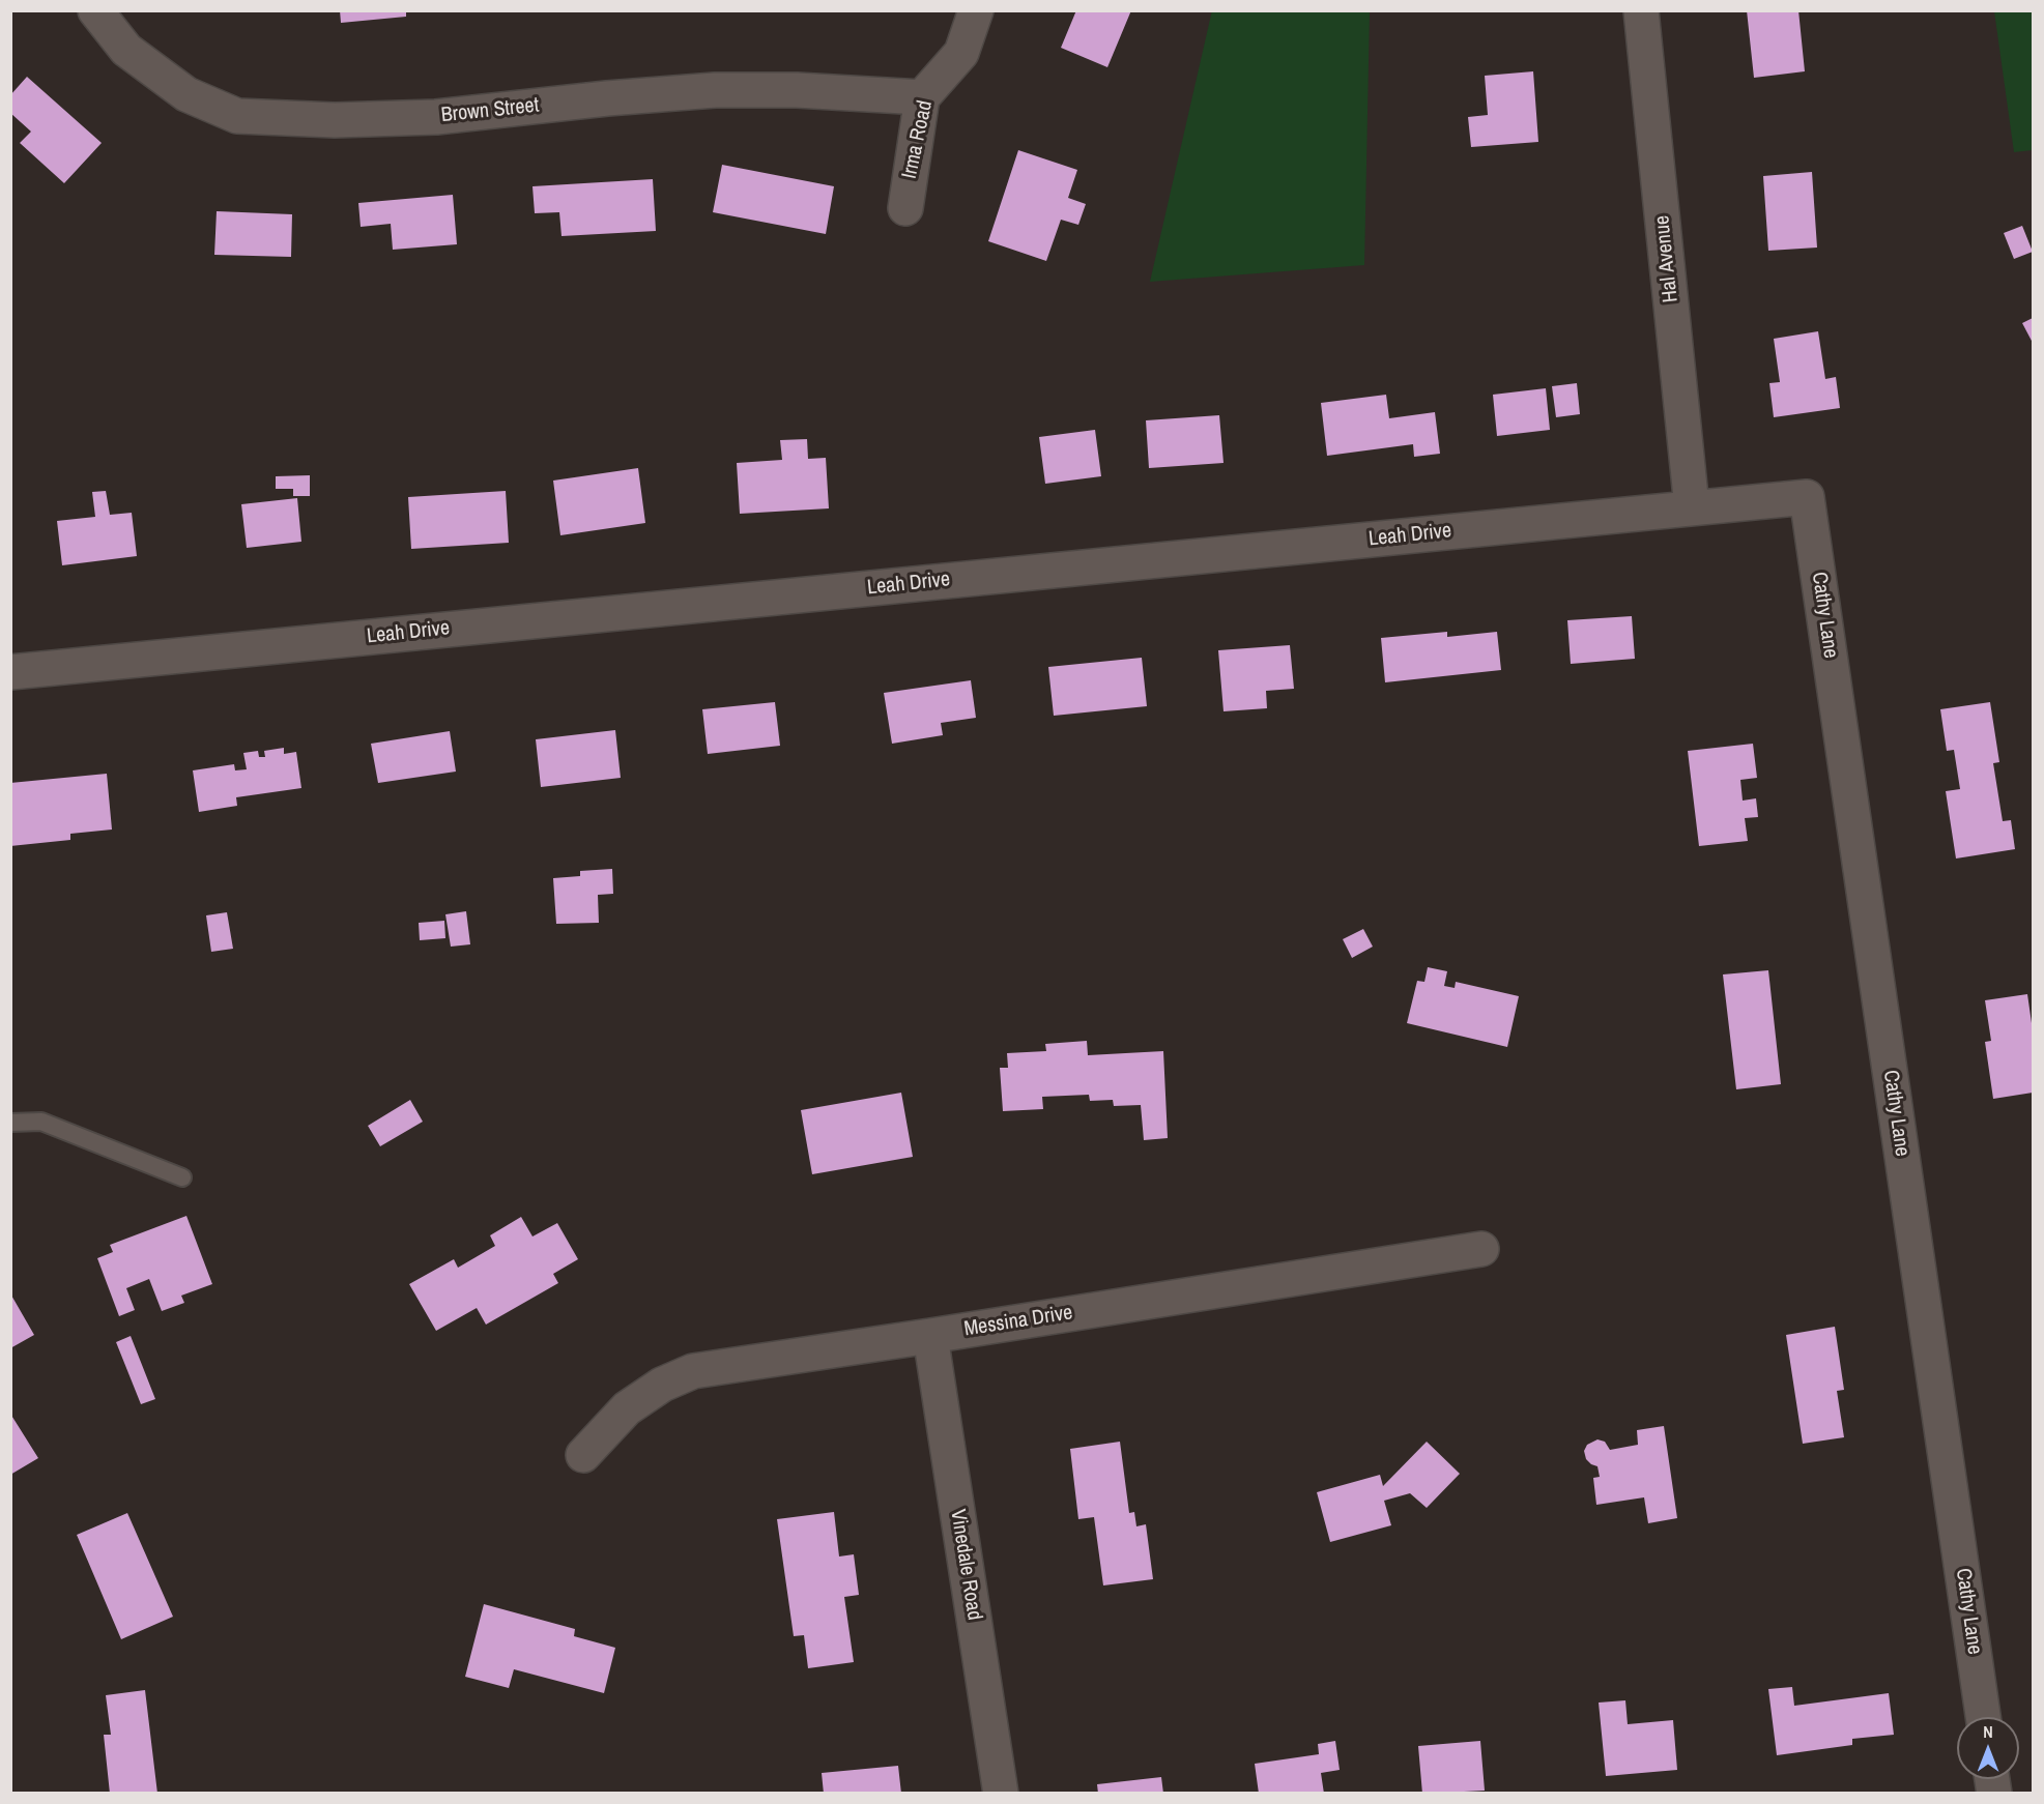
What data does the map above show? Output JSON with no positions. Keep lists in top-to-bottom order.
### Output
{
  "streets": {
    "street": [
      "Brown Street",
      "Irma Road",
      "Hal Avenue",
      "Leah Drive",
      "Cathy Lane",
      "Messina Drive",
      "Vinedale Road"
    ]
  },
  "crossings": [
    ["Brown Street", "Irma Road"],
    ["Hal Avenue", "Leah Drive"],
    ["Leah Drive", "Cathy Lane"],
    ["Messina Drive", "Vinedale Road"]
  ],
  "north": "top"
}
